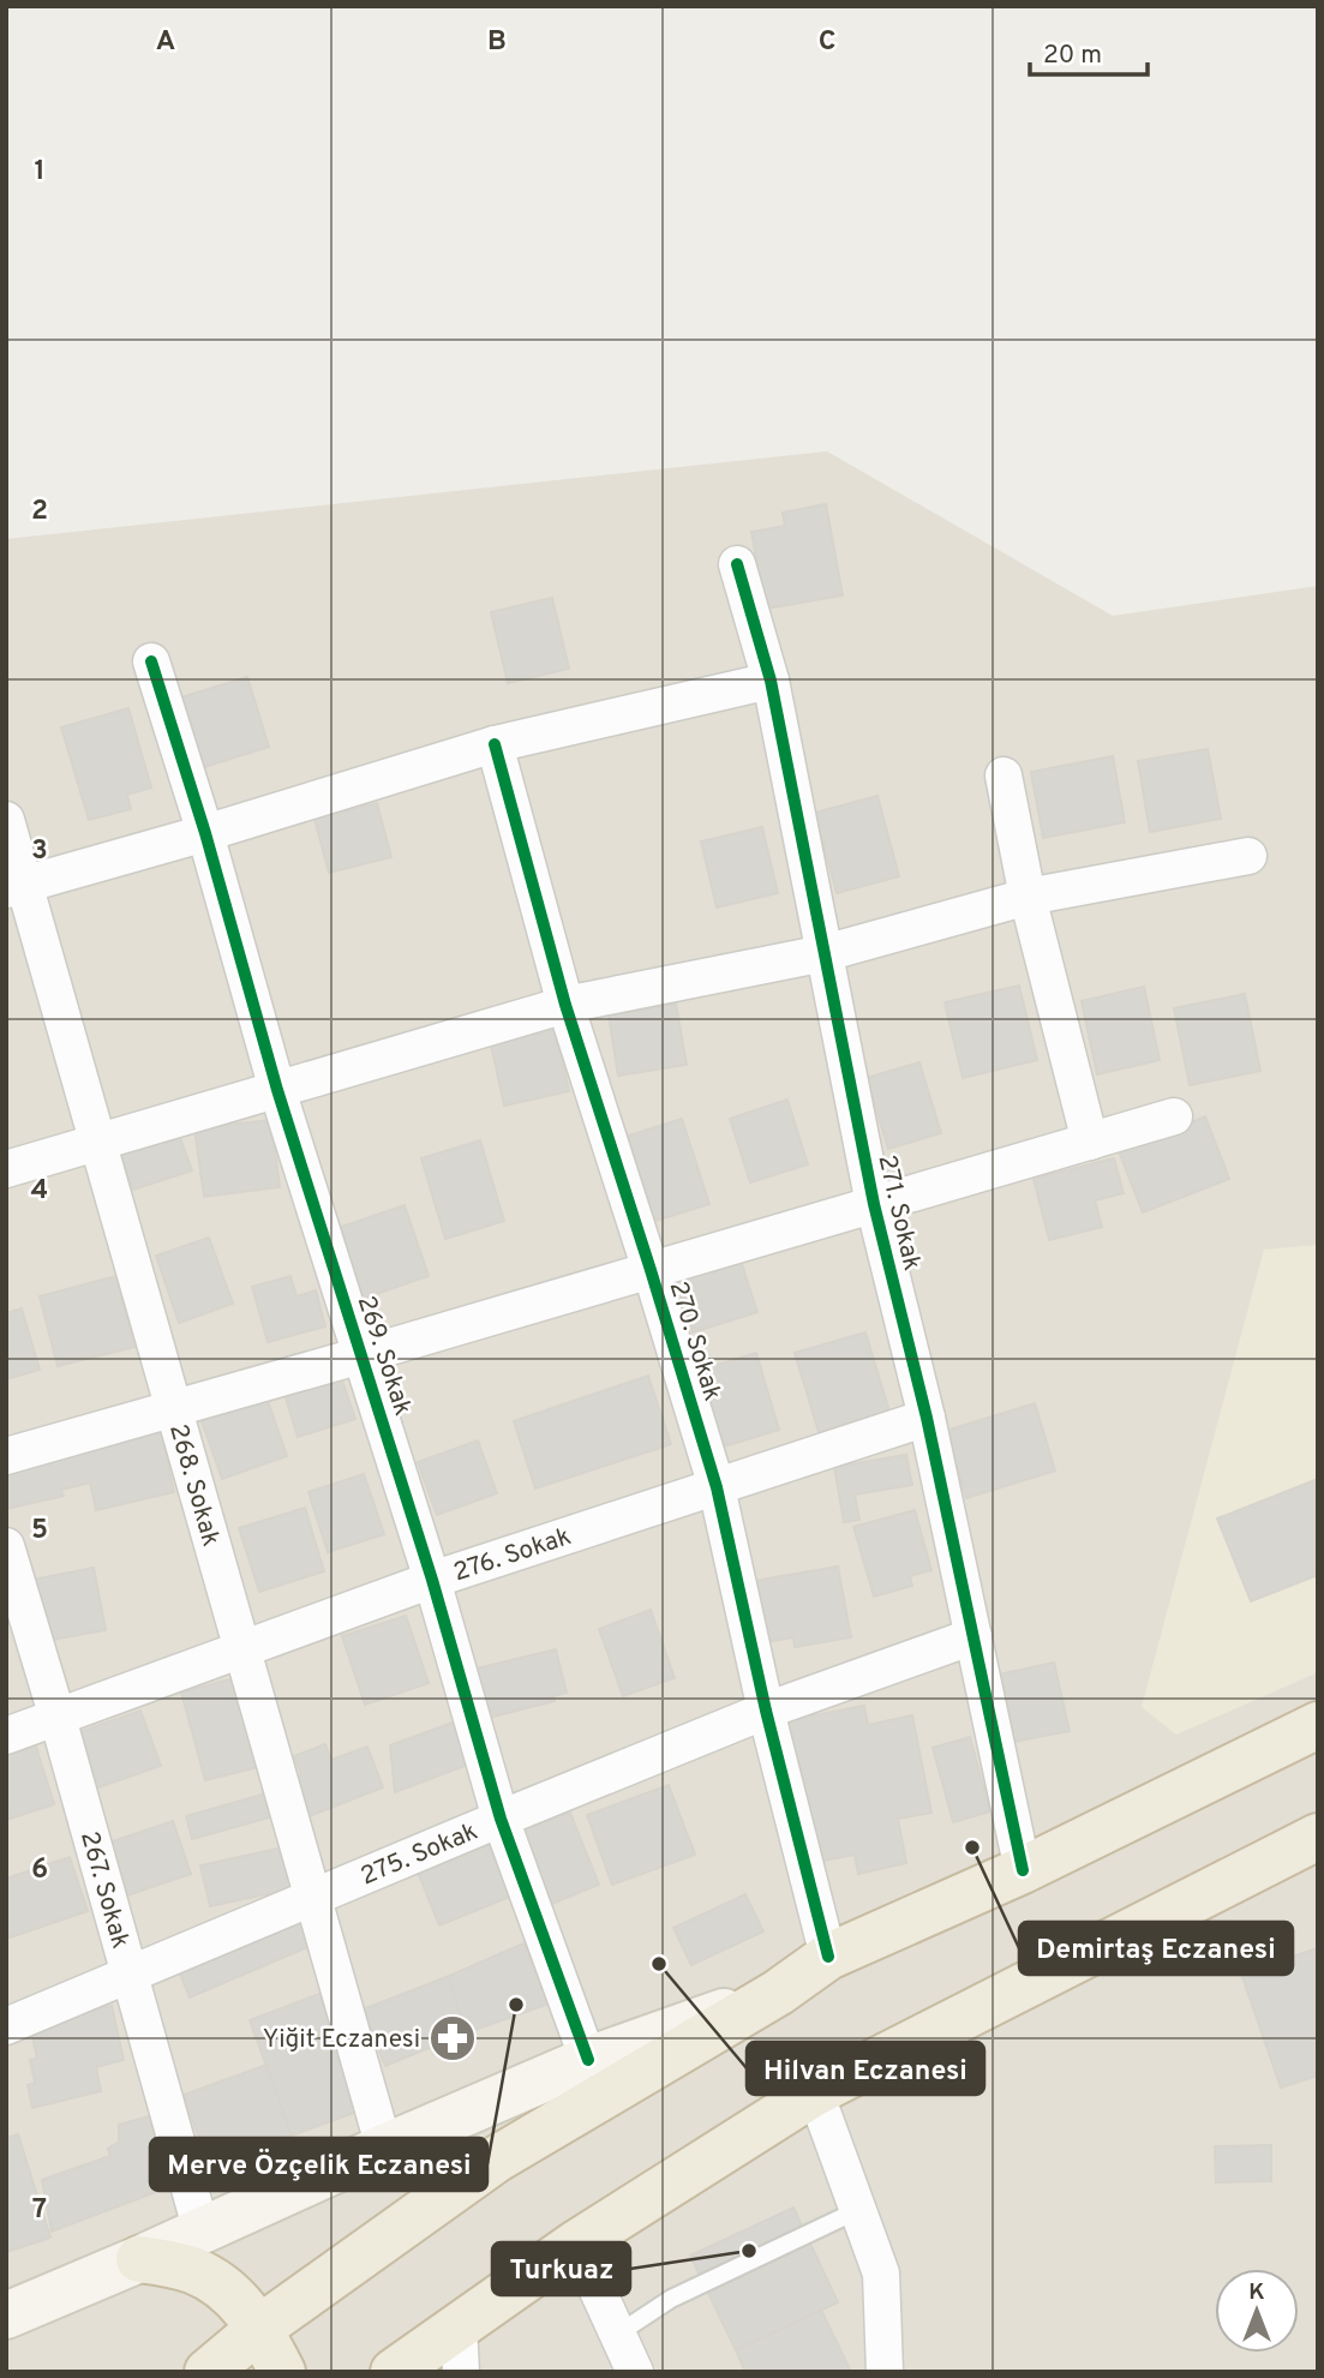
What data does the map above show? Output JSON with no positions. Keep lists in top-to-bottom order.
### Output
{
  "streets": {
    "street": [
      "271. Sokak",
      "270. Sokak",
      "269. Sokak",
      "268. Sokak",
      "276. Sokak",
      "275. Sokak",
      "267. Sokak"
    ]
  },
  "crossings": [
    ["271. Sokak", "276. Sokak"],
    ["271. Sokak", "275. Sokak"],
    ["270. Sokak", "276. Sokak"],
    ["270. Sokak", "275. Sokak"],
    ["269. Sokak", "276. Sokak"],
    ["269. Sokak", "275. Sokak"],
    ["268. Sokak", "276. Sokak"],
    ["268. Sokak", "275. Sokak"],
    ["276. Sokak", "267. Sokak"],
    ["275. Sokak", "267. Sokak"]
  ],
  "places": {
    "other": [
      "Demirtaş Eczanesi",
      "Hilvan Eczanesi",
      "Merve Özçelik Eczanesi",
      "Turkuaz"
    ],
    "pharmacy": ["Yiğit Eczanesi"]
  },
  "scale_bar": "20 m",
  "north": "top",
  "grid": {
    "columns": ["A", "B", "C"],
    "rows": [
      "1",
      "2",
      "3",
      "4",
      "5",
      "6",
      "7"
    ]
  }
}
